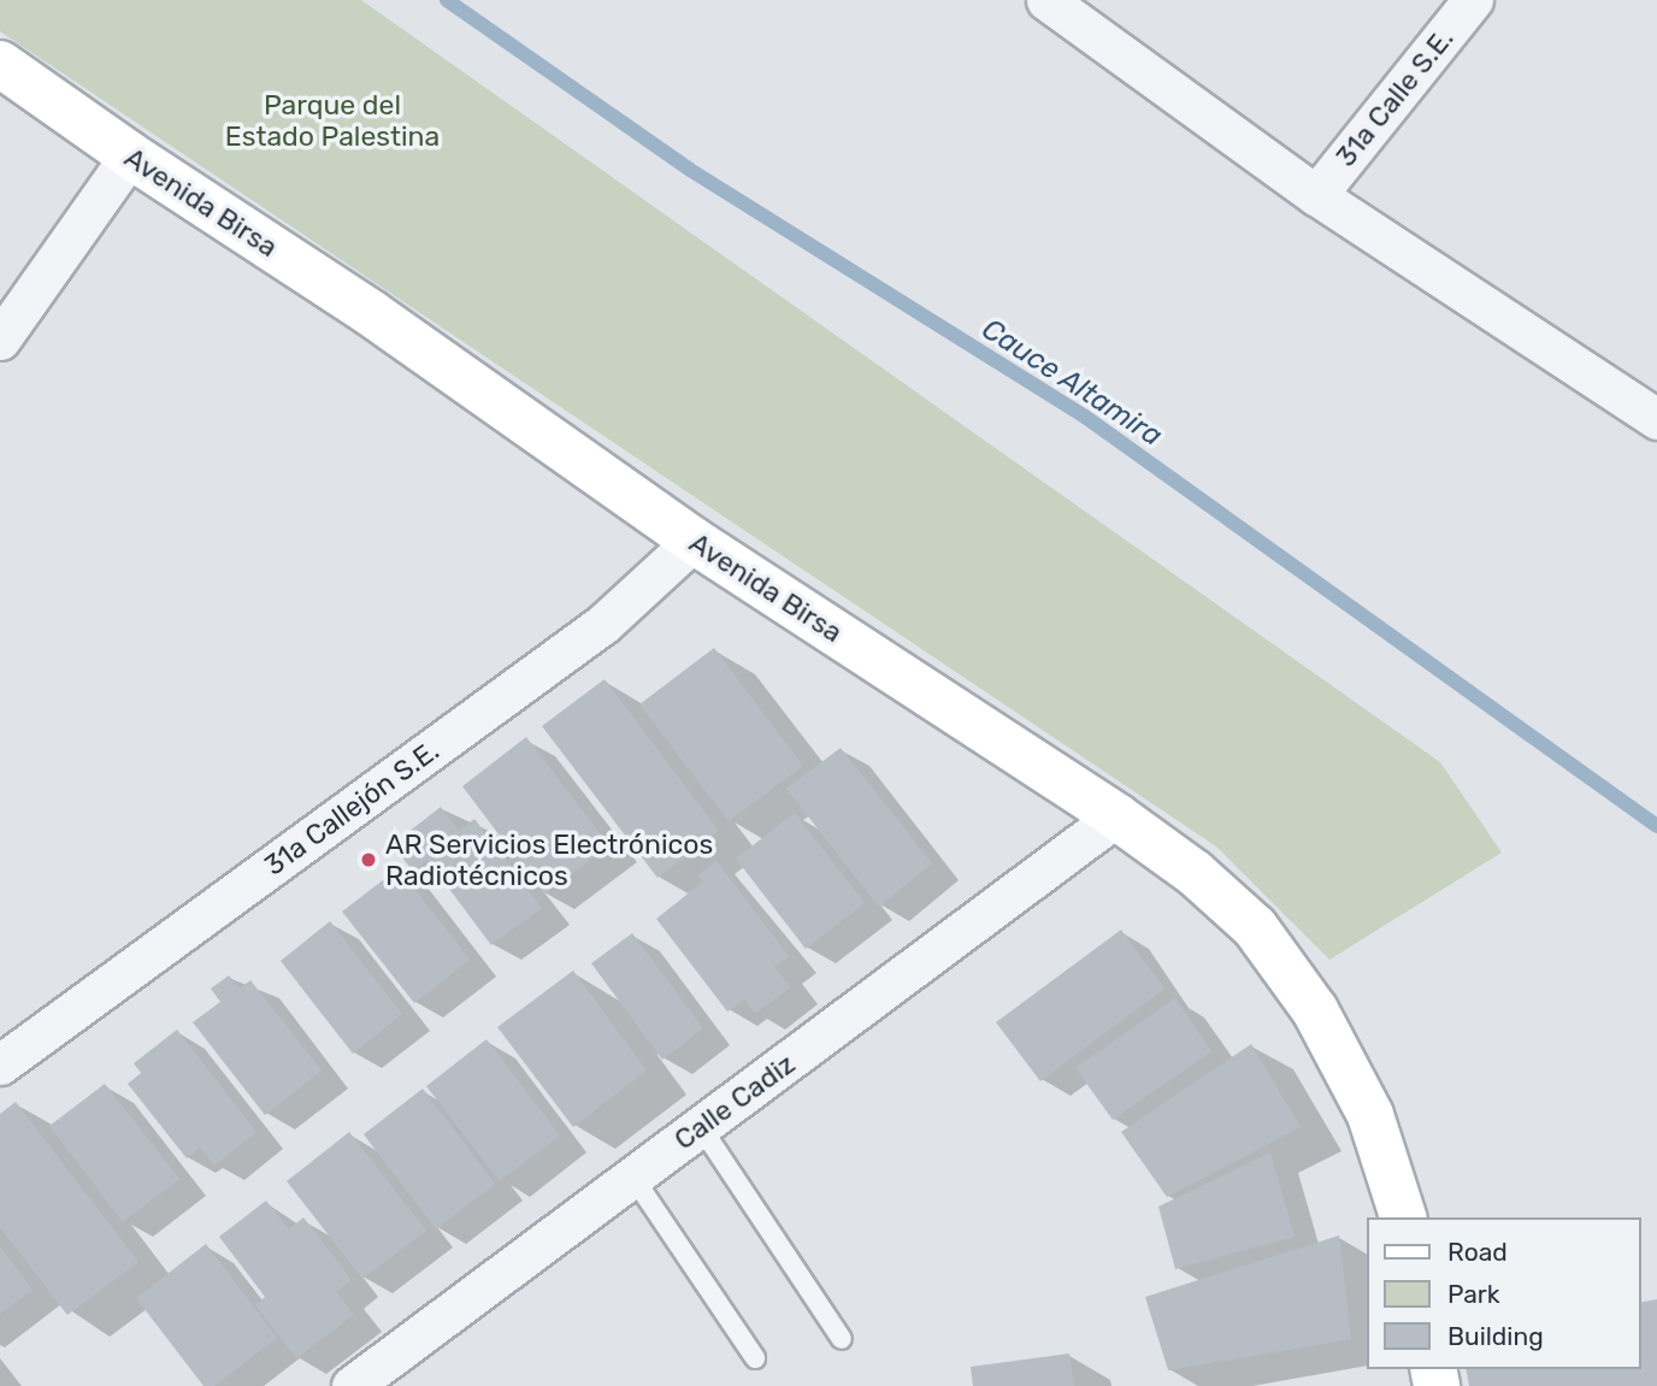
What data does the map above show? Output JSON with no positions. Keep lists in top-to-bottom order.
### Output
{
  "streets": {
    "street": [
      "31a Calle S.E.",
      "Avenida Birsa",
      "31a Callejón S.E.",
      "Calle Cadiz"
    ]
  },
  "crossings": [
    ["Avenida Birsa", "31a Callejón S.E."],
    ["Avenida Birsa", "Calle Cadiz"]
  ],
  "water": ["Cauce Altamira"],
  "parks": ["Parque del Estado Palestina"],
  "places": ["AR Servicios Electrónicos Radiotécnicos"],
  "legend": ["Road", "Park", "Building"]
}
